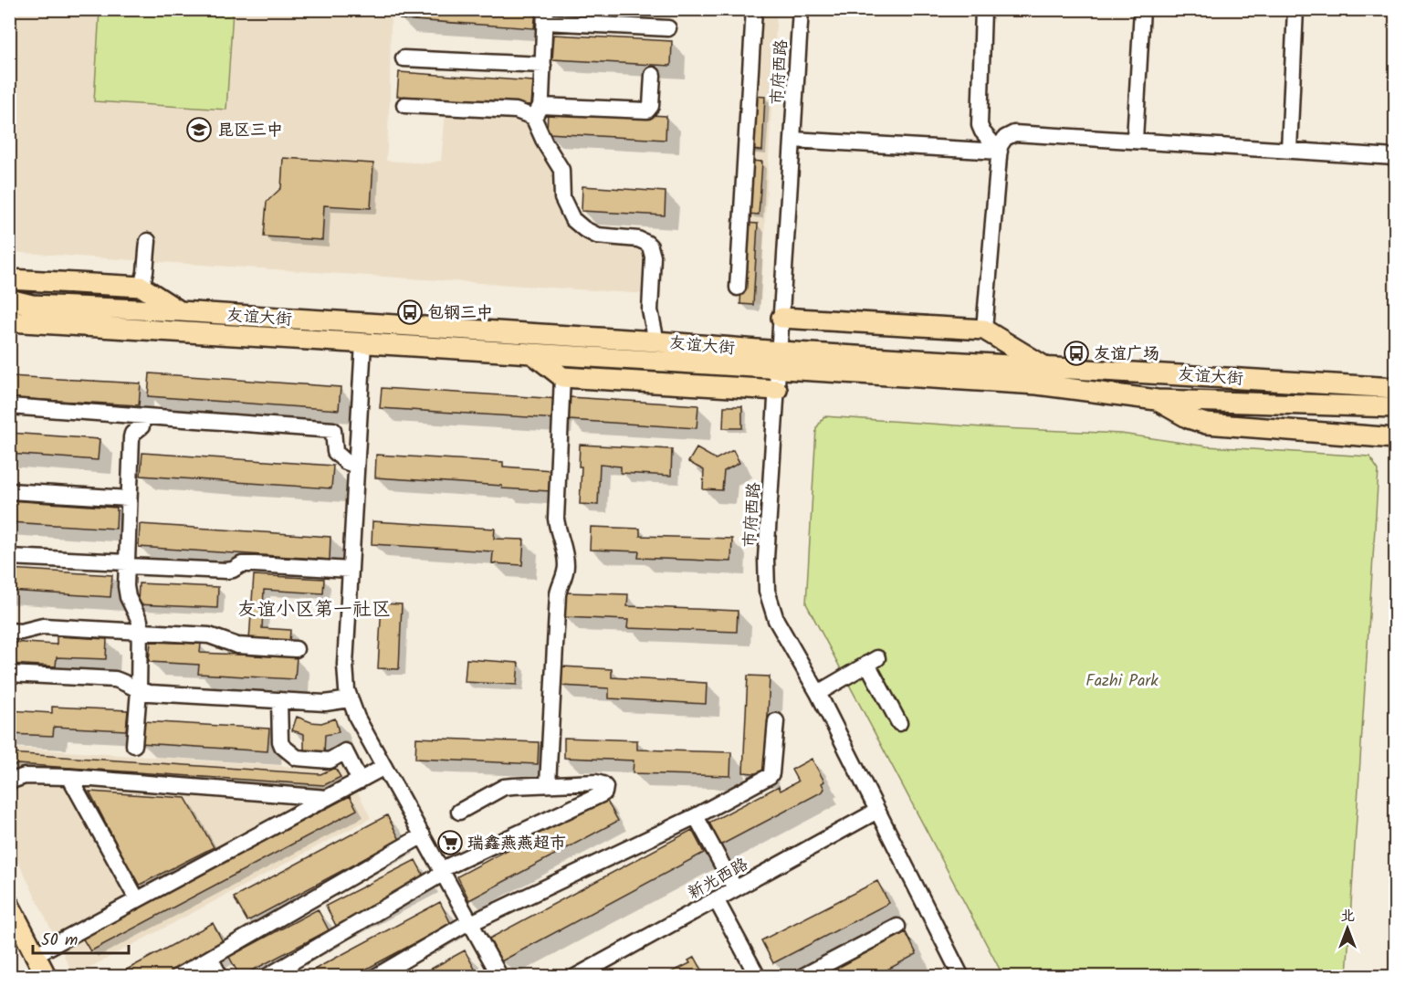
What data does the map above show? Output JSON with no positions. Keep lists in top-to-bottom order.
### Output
{
  "streets": {
    "main road": ["友谊大街"],
    "street": ["市府西路", "新光西路"]
  },
  "crossings": [
    ["市府西路", "友谊大街"],
    ["市府西路", "新光西路"]
  ],
  "districts": ["友谊小区第一社区"],
  "parks": ["Fazhi Park"],
  "places": {
    "school or university": ["昆区三中"],
    "bus stop": ["包钢三中", "友谊广场"],
    "supermarket": ["瑞鑫燕燕超市"]
  },
  "scale_bar": "50 m",
  "north": "top"
}
